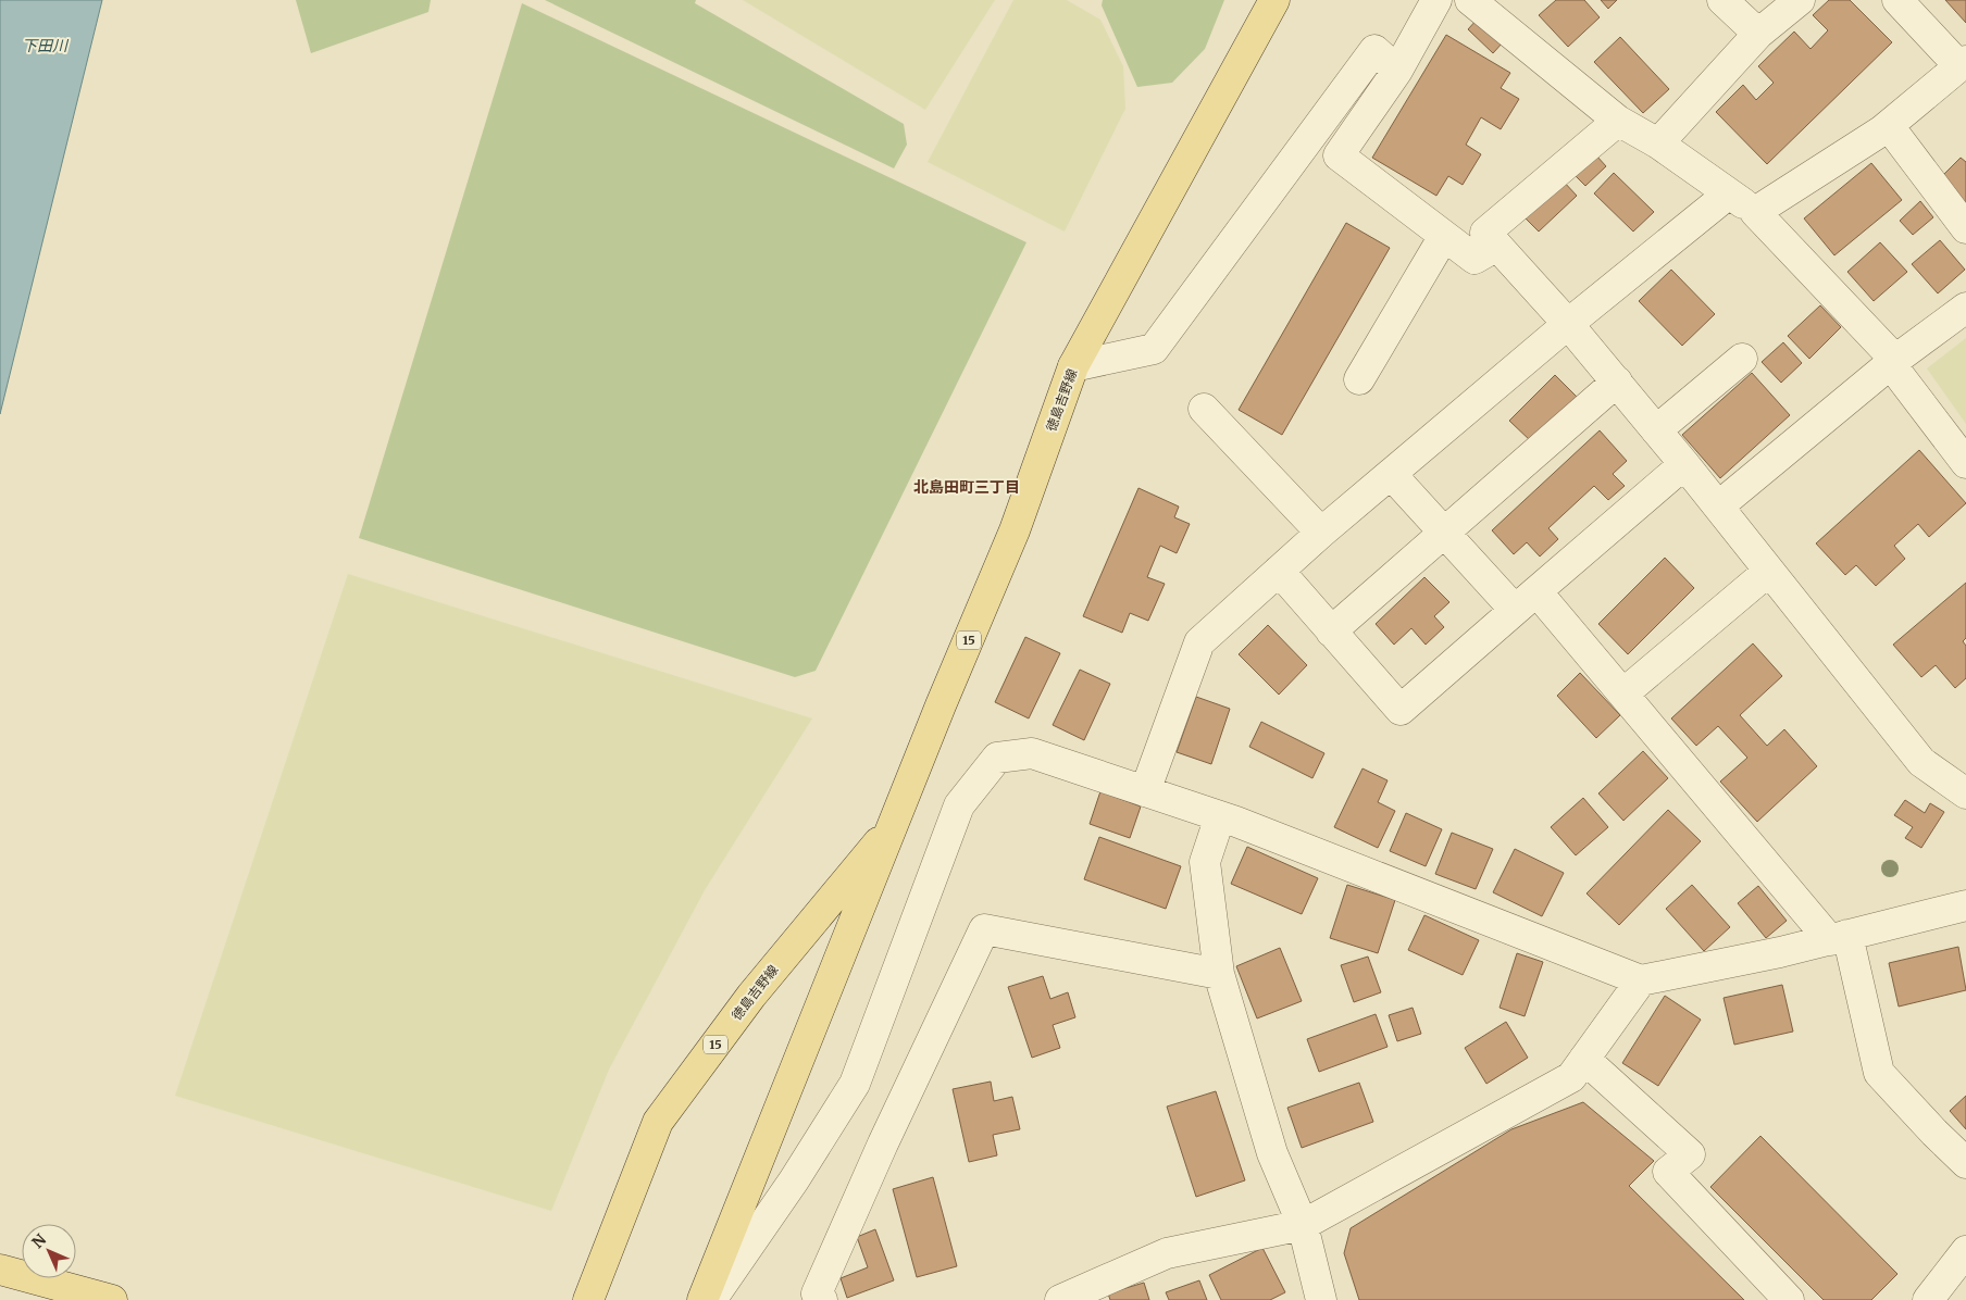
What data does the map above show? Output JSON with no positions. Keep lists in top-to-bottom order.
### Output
{
  "streets": {
    "main road": ["徳島吉野線", "15"]
  },
  "districts": ["北島田町三丁目"],
  "water": ["下田川"],
  "north": "top left"
}
